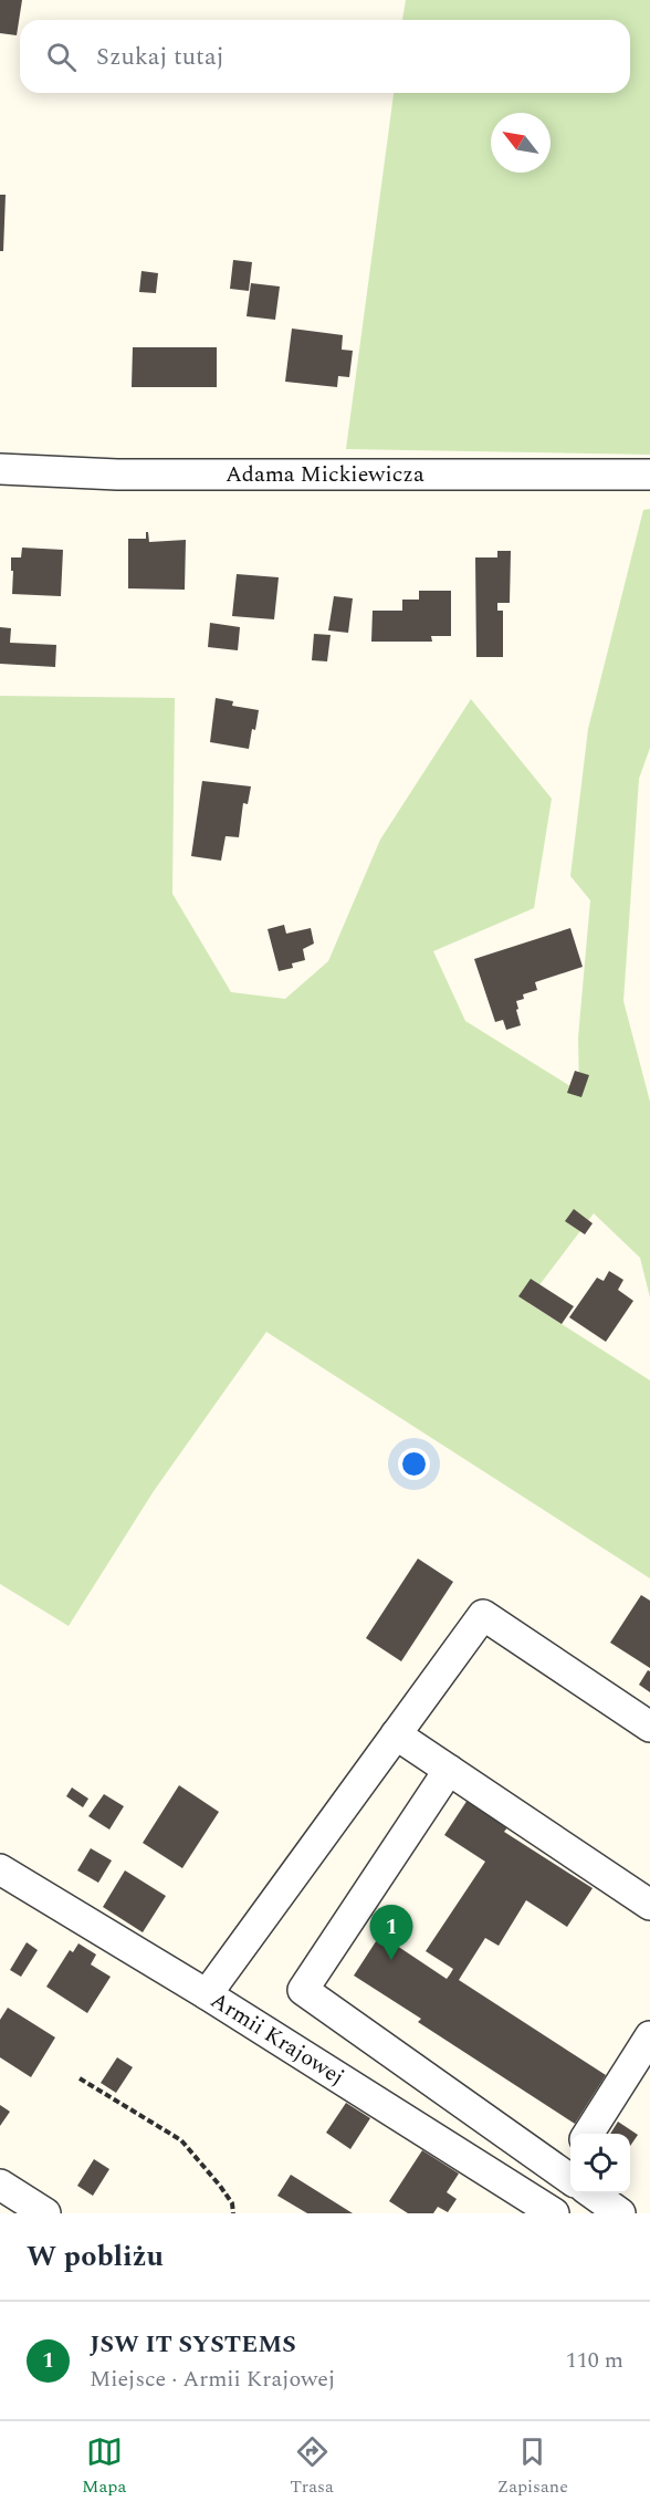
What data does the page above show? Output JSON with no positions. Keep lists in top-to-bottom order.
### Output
{
  "streets": {
    "street": ["Adama Mickiewicza", "Armii Krajowej"]
  },
  "north": "top left",
  "page": {
    "search": "Szukaj tutaj",
    "pins": "1",
    "heading": "W pobliżu",
    "list": [
      {
        "mark": "1",
        "name": "JSW IT SYSTEMS",
        "note": "Miejsce · Armii Krajowej",
        "value": "110 m"
      }
    ],
    "nav": ["Mapa", "Trasa", "Zapisane"]
  }
}
